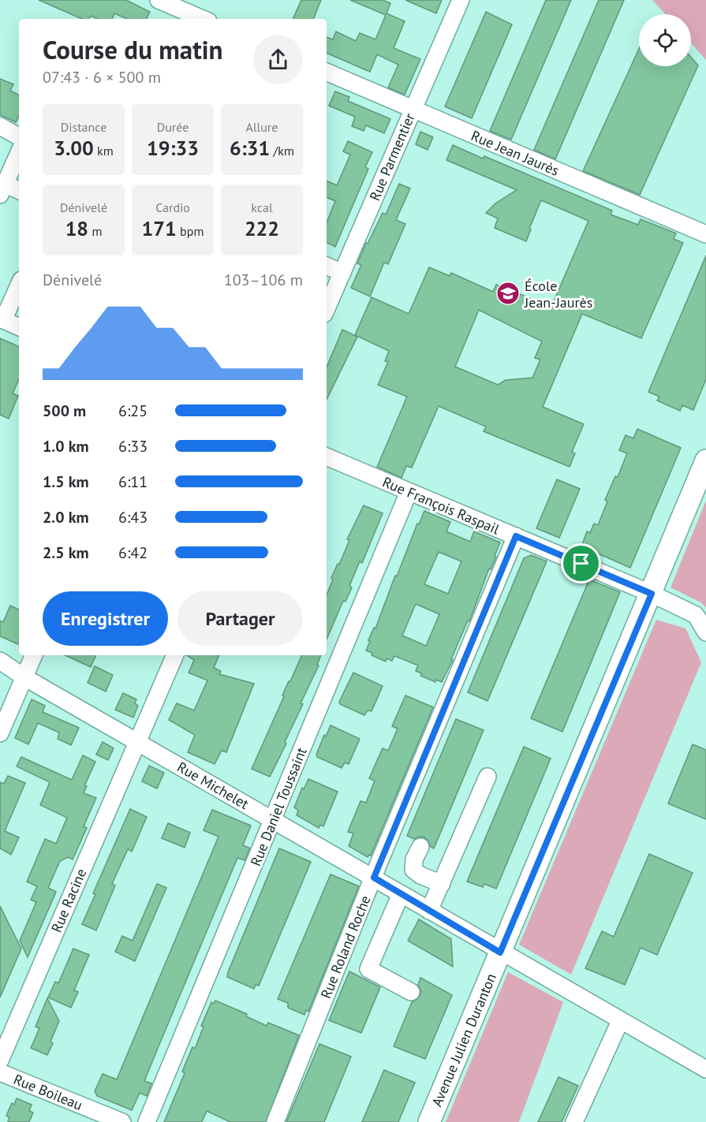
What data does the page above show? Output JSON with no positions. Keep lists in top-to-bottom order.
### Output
{
  "streets": {
    "main road": ["Avenue Julien Duranton"],
    "street": [
      "Rue Jean Jaurès",
      "Rue Parmentier",
      "Rue François Raspail",
      "Rue Michelet",
      "Rue Daniel Toussaint",
      "Rue Racine",
      "Rue Roland Roche",
      "Rue Boileau"
    ]
  },
  "crossings": [
    ["Rue Jean Jaurès", "Rue Parmentier"],
    ["Rue François Raspail", "Rue Daniel Toussaint"],
    ["Rue François Raspail", "Rue Roland Roche"],
    ["Rue François Raspail", "Avenue Julien Duranton"],
    ["Rue Michelet", "Rue Daniel Toussaint"],
    ["Rue Michelet", "Rue Racine"],
    ["Rue Michelet", "Rue Roland Roche"],
    ["Rue Michelet", "Avenue Julien Duranton"]
  ],
  "places": {
    "school or university": ["École Jean-Jaurès"]
  },
  "page": {
    "heading": ["Course du matin", "07:43 · 6 × 500 m"],
    "stats": [
      ["Distance", "3.00 km"],
      ["Durée", "19:33"],
      ["Allure", "6:31 /km"],
      ["Dénivelé", "18 m"],
      ["Cardio", "171 bpm"],
      ["kcal", "222"]
    ],
    "chart": ["Dénivelé", "103–106 m"],
    "list": [
      {
        "name": "500 m",
        "note": "6:25"
      },
      {
        "name": "1.0 km",
        "note": "6:33"
      },
      {
        "name": "1.5 km",
        "note": "6:11"
      },
      {
        "name": "2.0 km",
        "note": "6:43"
      },
      {
        "name": "2.5 km",
        "note": "6:42"
      }
    ],
    "buttons": ["Enregistrer", "Partager"]
  }
}
